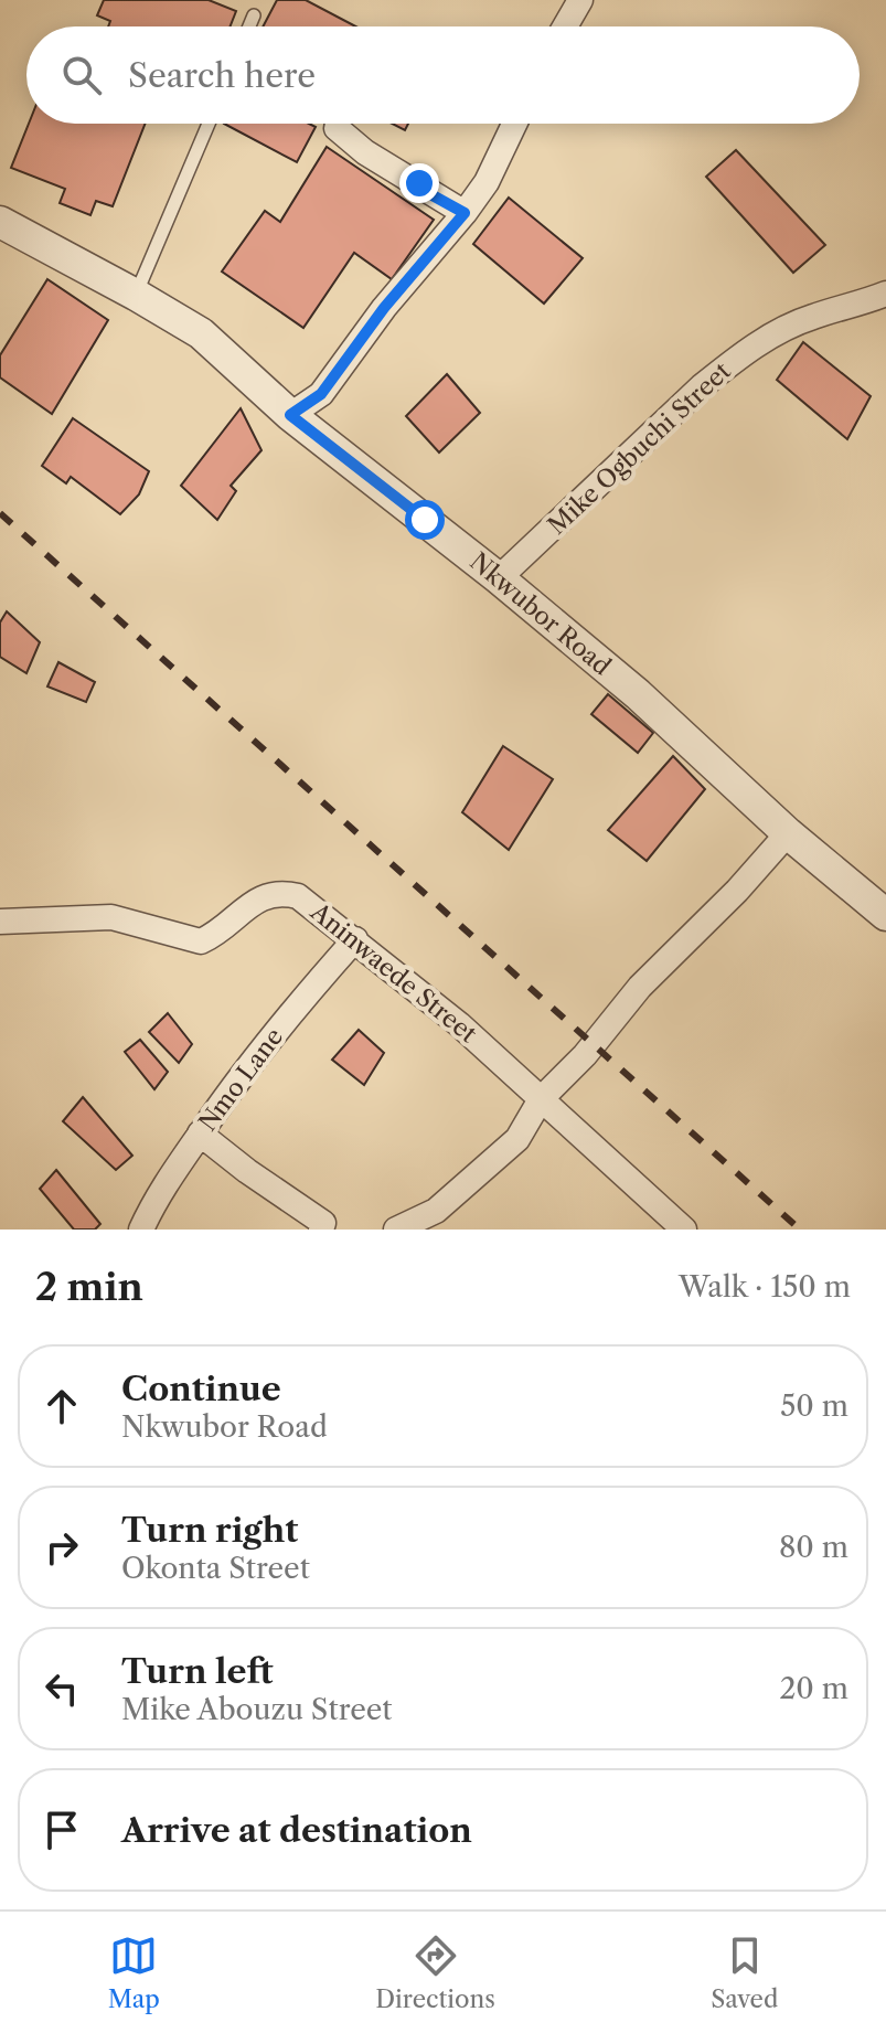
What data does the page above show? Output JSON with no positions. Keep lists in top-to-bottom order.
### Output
{
  "streets": {
    "street": [
      "Mike Ogbuchi Street",
      "Nkwubor Road",
      "Aninwaede Street",
      "Nmo Lane"
    ]
  },
  "crossings": [
    ["Mike Ogbuchi Street", "Nkwubor Road"],
    ["Aninwaede Street", "Nmo Lane"]
  ],
  "page": {
    "search": "Search here",
    "heading": ["2 min", "Walk · 150 m"],
    "list": [
      ["Continue", "Nkwubor Road", "50 m"],
      ["Turn right", "Okonta Street", "80 m"],
      ["Turn left", "Mike Abouzu Street", "20 m"],
      "Arrive at destination"
    ],
    "nav": ["Map", "Directions", "Saved"]
  }
}
